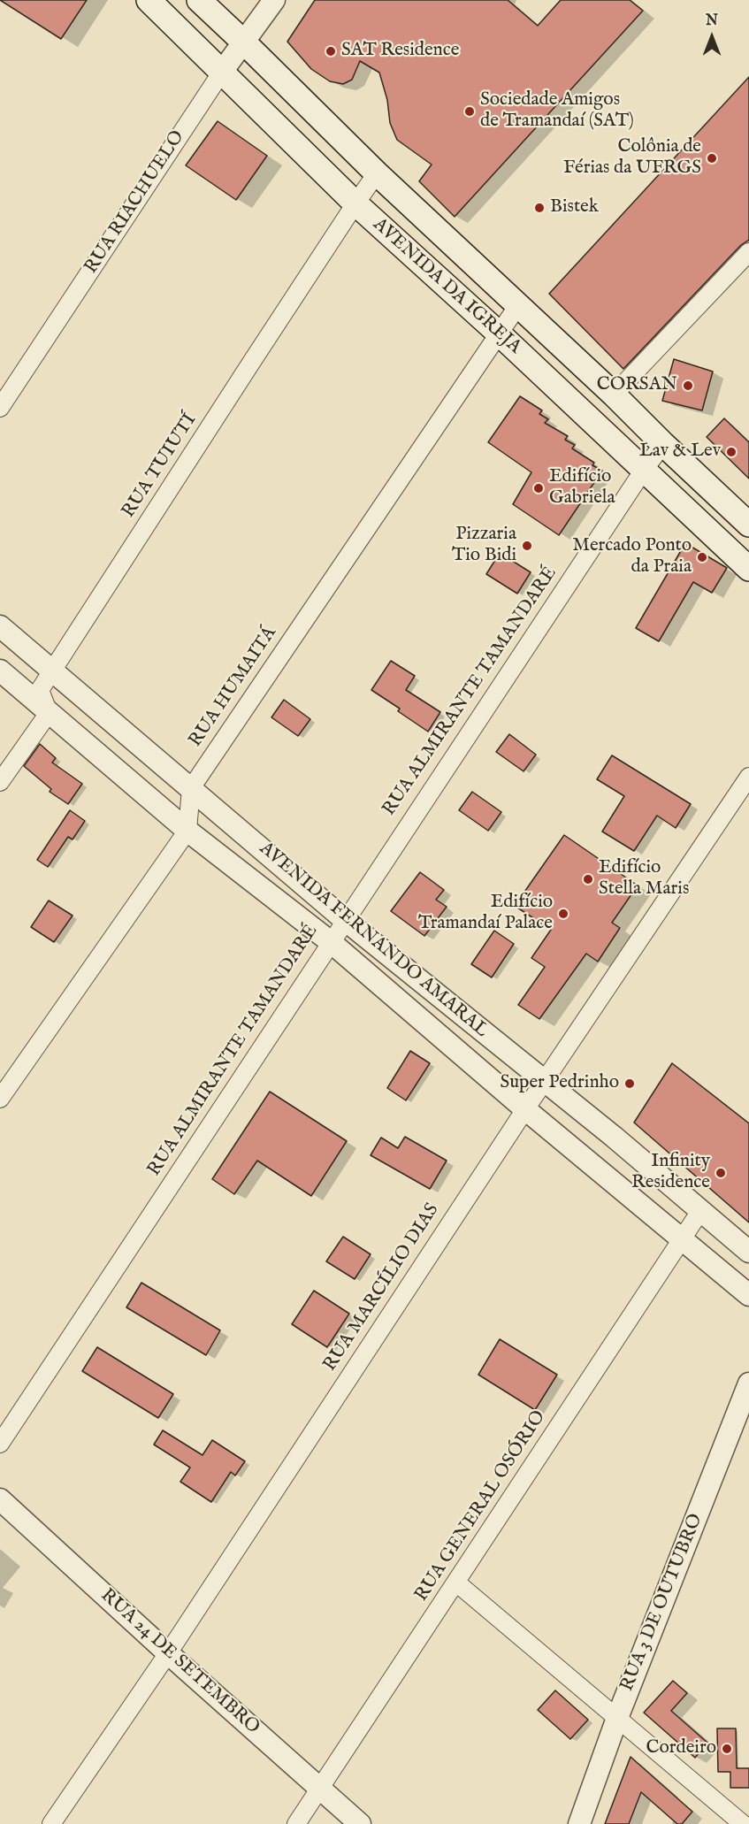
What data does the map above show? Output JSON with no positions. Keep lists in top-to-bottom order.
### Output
{
  "streets": {
    "main road": ["AVENIDA DA IGREJA"],
    "street": [
      "RUA RIACHUELO",
      "RUA TUIUTÍ",
      "RUA HUMAITÁ",
      "RUA ALMIRANTE TAMANDARÉ",
      "AVENIDA FERNANDO AMARAL",
      "RUA MARCÍLIO DIAS",
      "RUA GENERAL OSÓRIO",
      "RUA 3 DE OUTUBRO",
      "RUA 24 DE SETEMBRO"
    ]
  },
  "crossings": [
    ["RUA RIACHUELO", "AVENIDA DA IGREJA"],
    ["AVENIDA DA IGREJA", "RUA TUIUTÍ"],
    ["AVENIDA DA IGREJA", "RUA HUMAITÁ"],
    ["AVENIDA DA IGREJA", "RUA ALMIRANTE TAMANDARÉ"],
    ["RUA TUIUTÍ", "AVENIDA FERNANDO AMARAL"],
    ["RUA HUMAITÁ", "AVENIDA FERNANDO AMARAL"],
    ["RUA ALMIRANTE TAMANDARÉ", "AVENIDA FERNANDO AMARAL"],
    ["AVENIDA FERNANDO AMARAL", "RUA MARCÍLIO DIAS"],
    ["AVENIDA FERNANDO AMARAL", "RUA GENERAL OSÓRIO"],
    ["RUA MARCÍLIO DIAS", "RUA 24 DE SETEMBRO"],
    ["RUA GENERAL OSÓRIO", "RUA 24 DE SETEMBRO"]
  ],
  "places": [
    "SAT Residence",
    "Sociedade Amigos de Tramandaí (SAT)",
    "Colônia de Férias da UFRGS",
    "Bistek",
    "CORSAN",
    "Lav & Lev",
    "Edifício Gabriela",
    "Pizzaria Tio Bidi",
    "Mercado Ponto da Praia",
    "Edifício Stella Maris",
    "Edifício Tramandaí Palace",
    "Super Pedrinho",
    "Infinity Residence",
    "Cordeiro"
  ],
  "north": "top"
}
